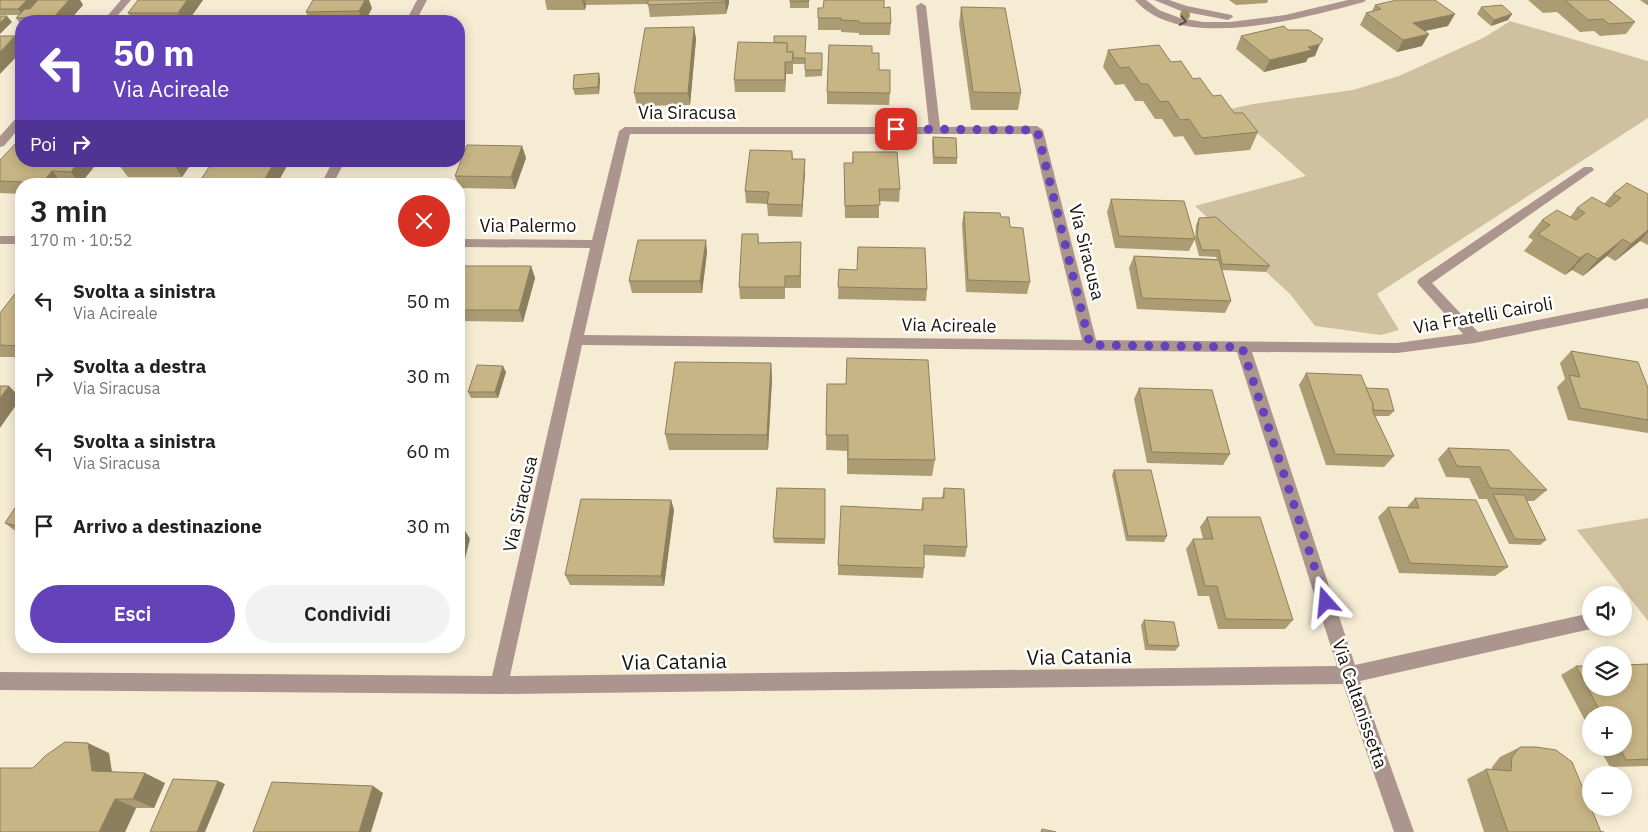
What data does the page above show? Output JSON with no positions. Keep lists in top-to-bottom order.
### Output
{
  "streets": {
    "street": [
      "Via Siracusa",
      "Via Palermo",
      "Via Fratelli Cairoli",
      "Via Acireale",
      "Via Catania",
      "Via Caltanissetta"
    ]
  },
  "crossings": [
    ["Via Siracusa", "Via Palermo"],
    ["Via Siracusa", "Via Acireale"],
    ["Via Siracusa", "Via Catania"],
    ["Via Fratelli Cairoli", "Via Acireale"],
    ["Via Acireale", "Via Caltanissetta"],
    ["Via Catania", "Via Caltanissetta"]
  ],
  "page": {
    "turn": ["50 m", "Via Acireale"],
    "then": "Poi",
    "heading": ["3 min", "170 m · 10:52"],
    "list": [
      {
        "name": "Svolta a sinistra",
        "note": "Via Acireale",
        "value": "50 m"
      },
      {
        "name": "Svolta a destra",
        "note": "Via Siracusa",
        "value": "30 m"
      },
      {
        "name": "Svolta a sinistra",
        "note": "Via Siracusa",
        "value": "60 m"
      },
      {
        "name": "Arrivo a destinazione",
        "value": "30 m"
      }
    ],
    "buttons": ["Esci", "Condividi"],
    "map_buttons": ["+", "−"]
  }
}
